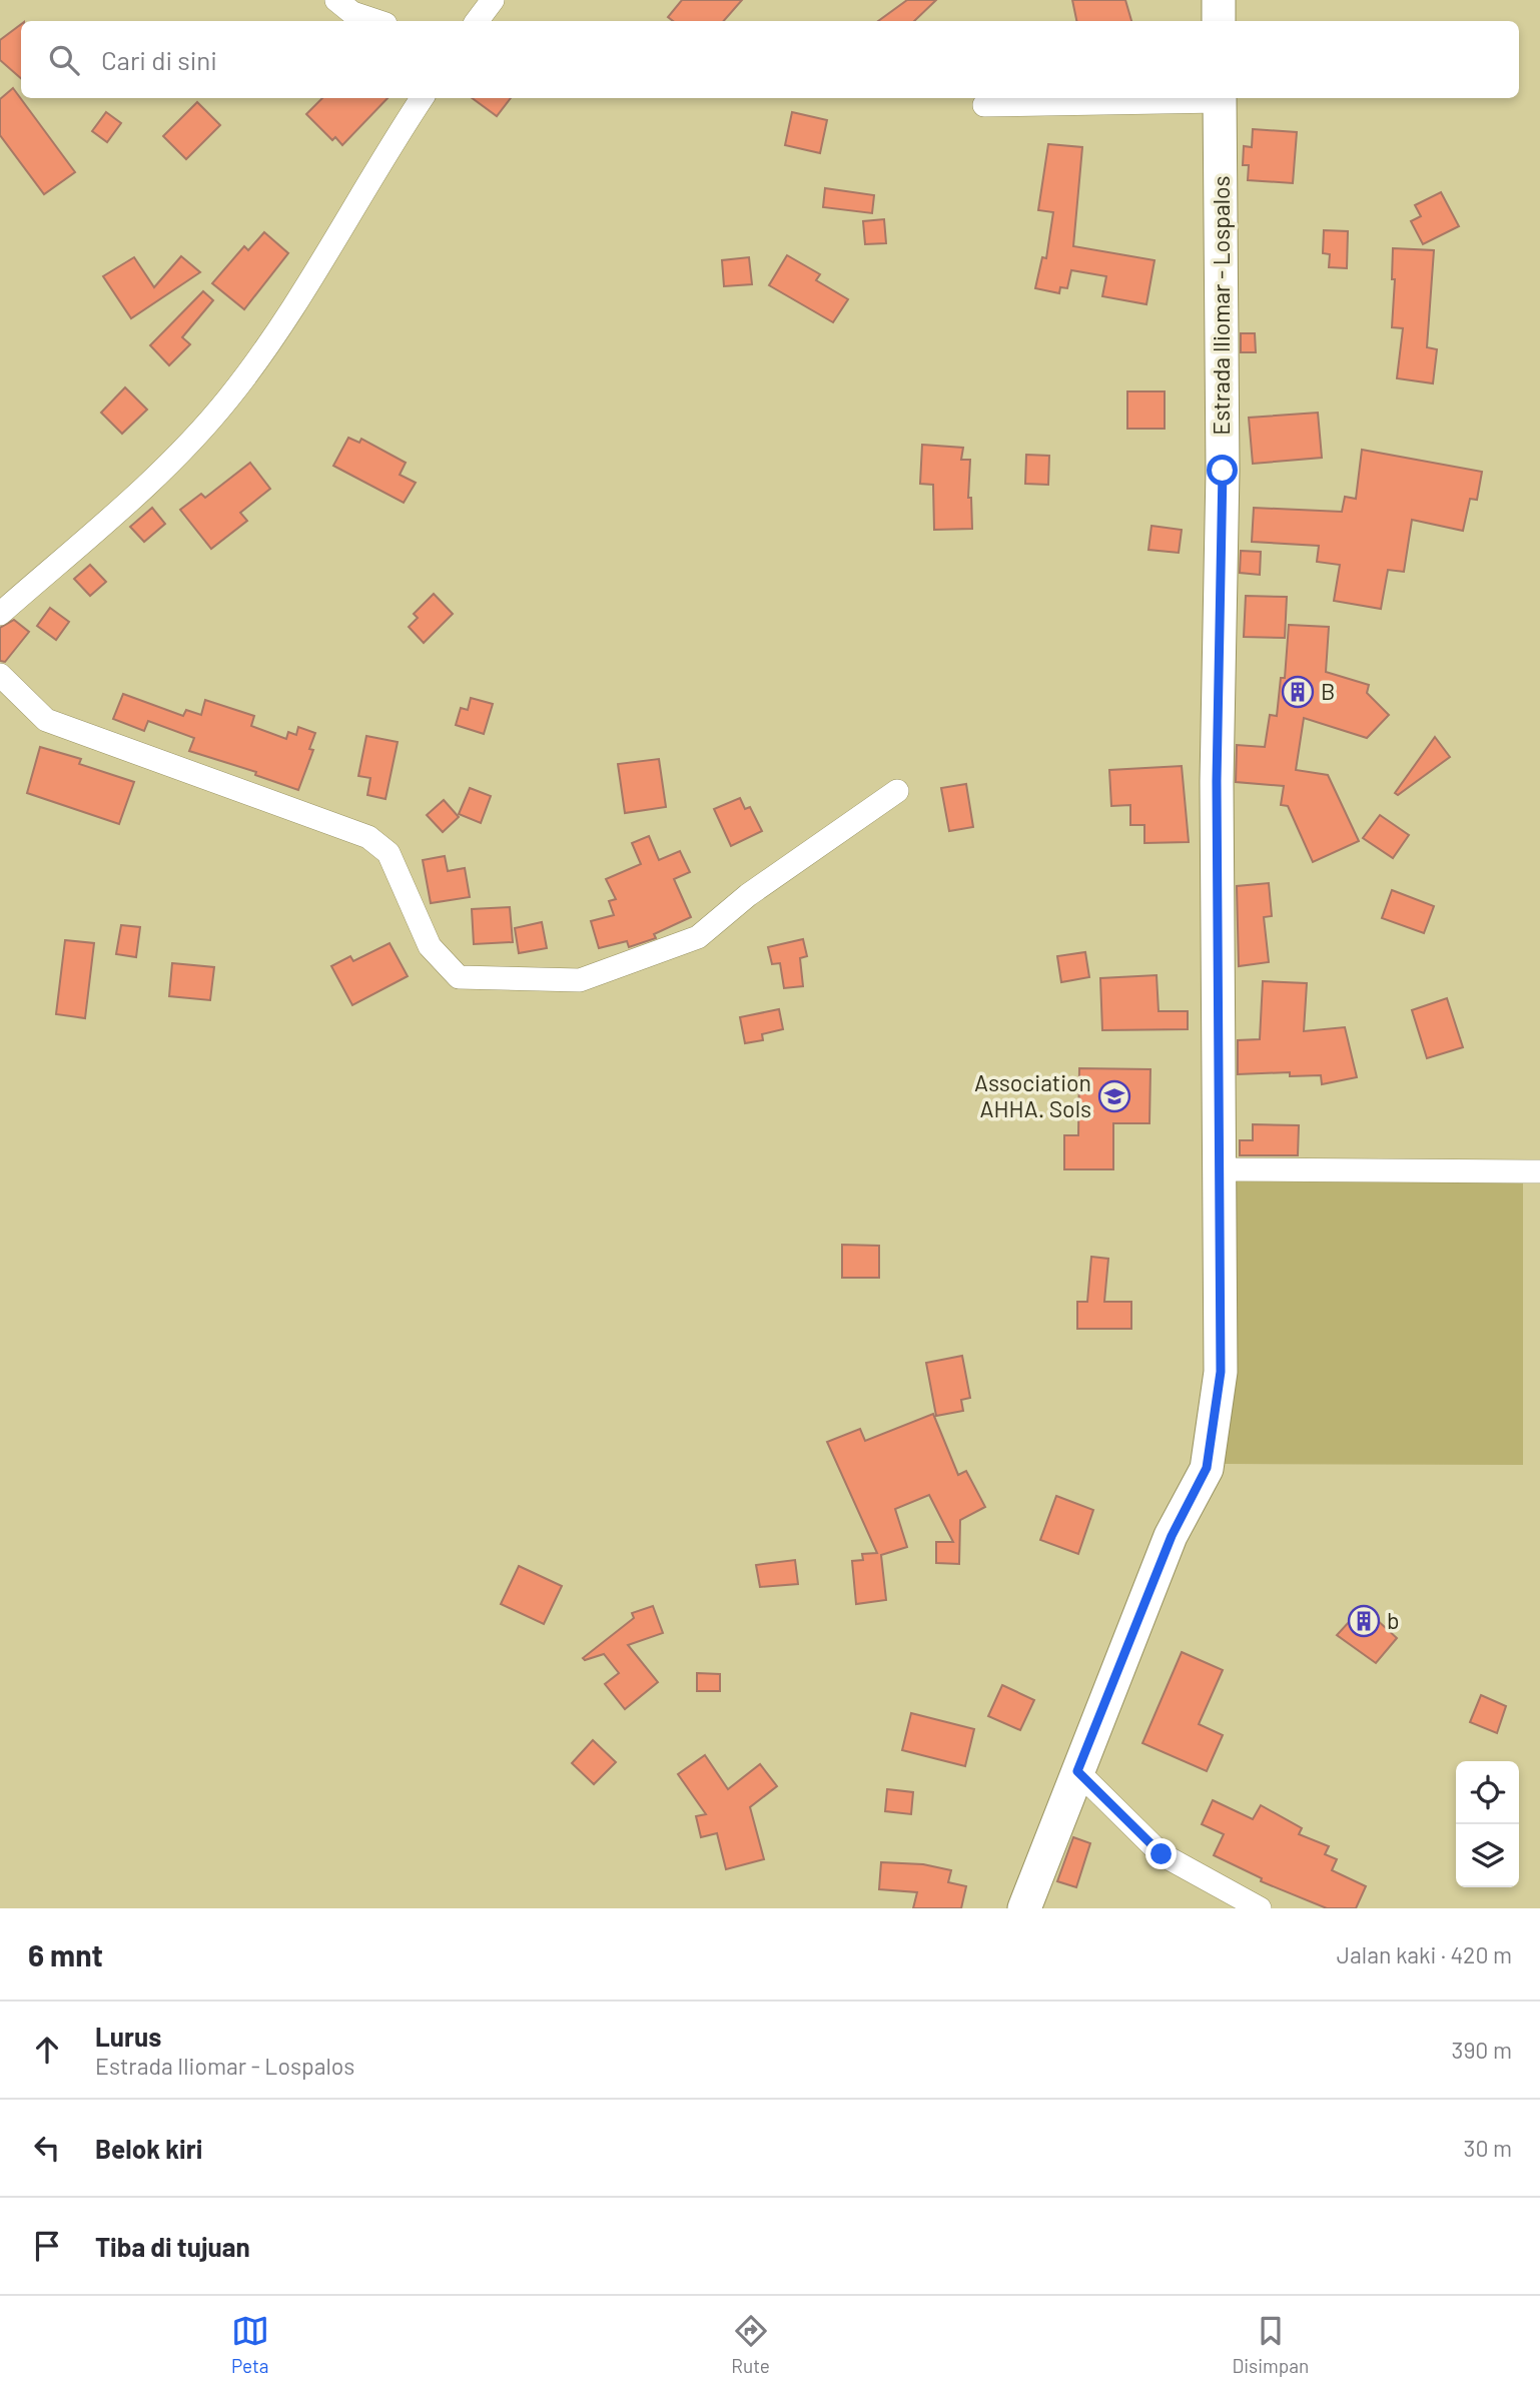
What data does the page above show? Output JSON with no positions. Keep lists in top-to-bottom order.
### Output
{
  "streets": {
    "street": ["Estrada Iliomar - Lospalos"]
  },
  "places": {
    "building": ["B", "b"],
    "school or university": ["Association AHHA. Sols"]
  },
  "page": {
    "search": "Cari di sini",
    "heading": ["6 mnt", "Jalan kaki · 420 m"],
    "list": [
      ["Lurus", "Estrada Iliomar - Lospalos", "390 m"],
      ["Belok kiri", "30 m"],
      "Tiba di tujuan"
    ],
    "nav": ["Peta", "Rute", "Disimpan"]
  }
}
